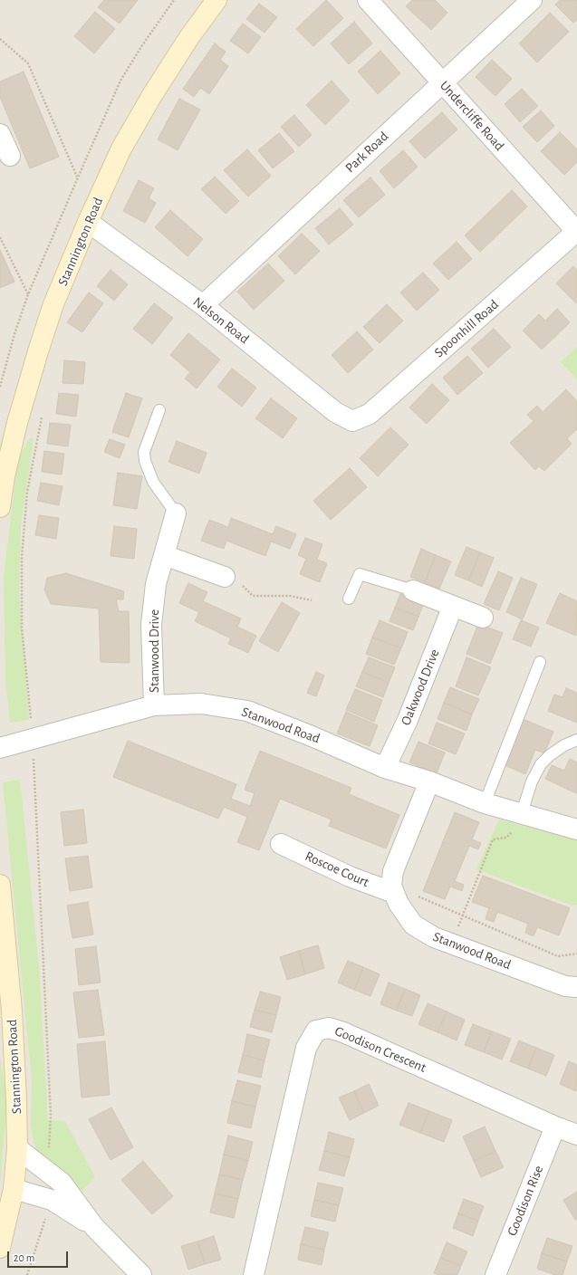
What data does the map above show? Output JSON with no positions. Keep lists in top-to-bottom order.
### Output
{
  "streets": {
    "main road": ["Stannington Road"],
    "street": [
      "Undercliffe Road",
      "Park Road",
      "Nelson Road",
      "Spoonhill Road",
      "Stanwood Drive",
      "Oakwood Drive",
      "Stanwood Road",
      "Roscoe Court",
      "Goodison Crescent",
      "Goodison Rise"
    ]
  },
  "crossings": [
    ["Undercliffe Road", "Park Road"],
    ["Undercliffe Road", "Spoonhill Road"],
    ["Park Road", "Nelson Road"],
    ["Stannington Road", "Nelson Road"],
    ["Nelson Road", "Spoonhill Road"],
    ["Stanwood Drive", "Stanwood Road"],
    ["Oakwood Drive", "Stanwood Road"],
    ["Stanwood Road", "Roscoe Court"],
    ["Goodison Crescent", "Goodison Rise"]
  ],
  "scale_bar": "20 m"
}
